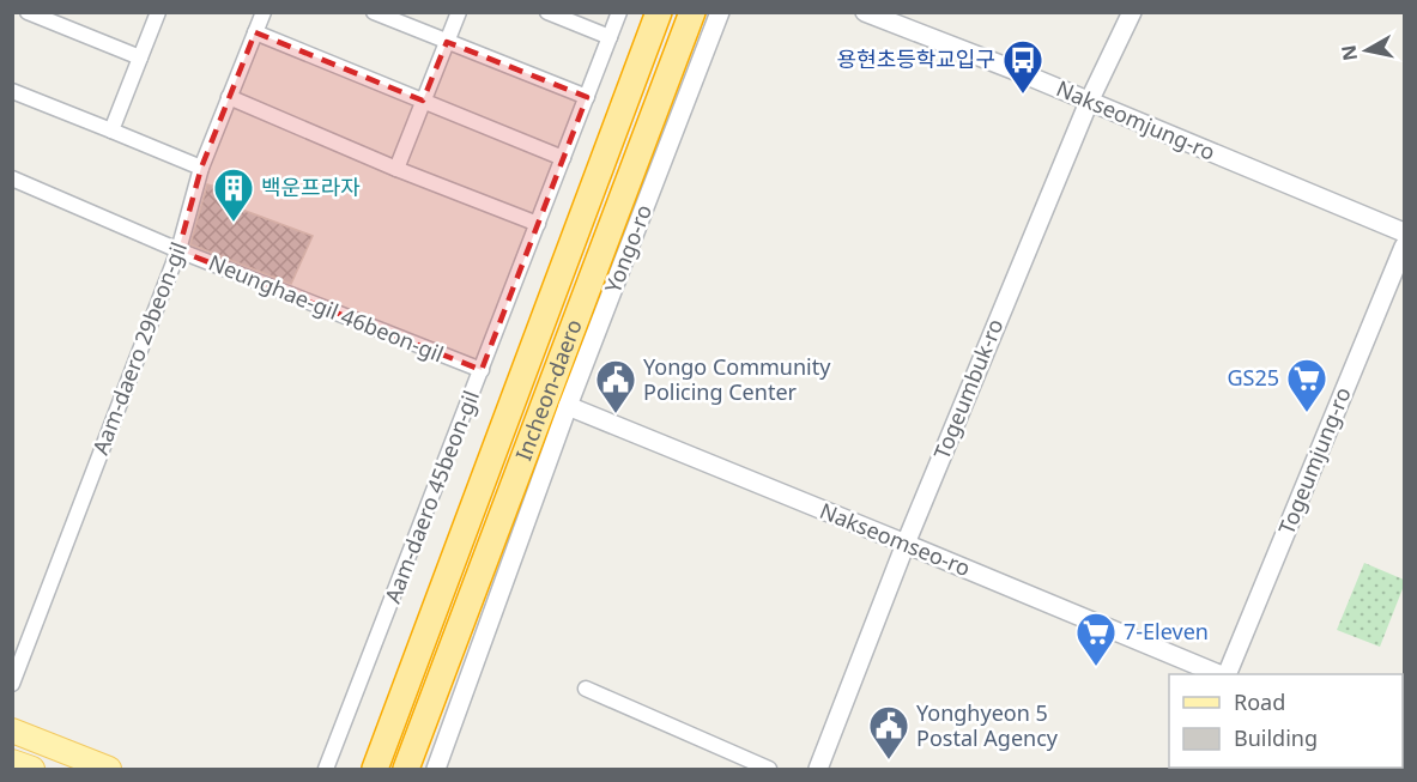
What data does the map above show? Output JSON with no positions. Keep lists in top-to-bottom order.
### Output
{
  "streets": {
    "highway": ["Incheon-daero"],
    "street": [
      "Nakseomjung-ro",
      "Yongo-ro",
      "Neunghae-gil 46beon-gil",
      "Aam-daero 29beon-gil",
      "Togeumbuk-ro",
      "Togeumjung-ro",
      "Aam-daero 45beon-gil",
      "Nakseomseo-ro"
    ]
  },
  "crossings": [
    ["Nakseomjung-ro", "Togeumbuk-ro"],
    ["Yongo-ro", "Nakseomseo-ro"],
    ["Neunghae-gil 46beon-gil", "Aam-daero 29beon-gil"],
    ["Neunghae-gil 46beon-gil", "Aam-daero 45beon-gil"],
    ["Togeumbuk-ro", "Nakseomseo-ro"]
  ],
  "places": {
    "bus stop": ["용현초등학교입구"],
    "building": ["백운프라자"],
    "supermarket": ["GS25", "7-Eleven"],
    "public building": ["Yongo Community Policing Center", "Yonghyeon 5 Postal Agency"]
  },
  "legend": ["Road", "Building"],
  "north": "left"
}
